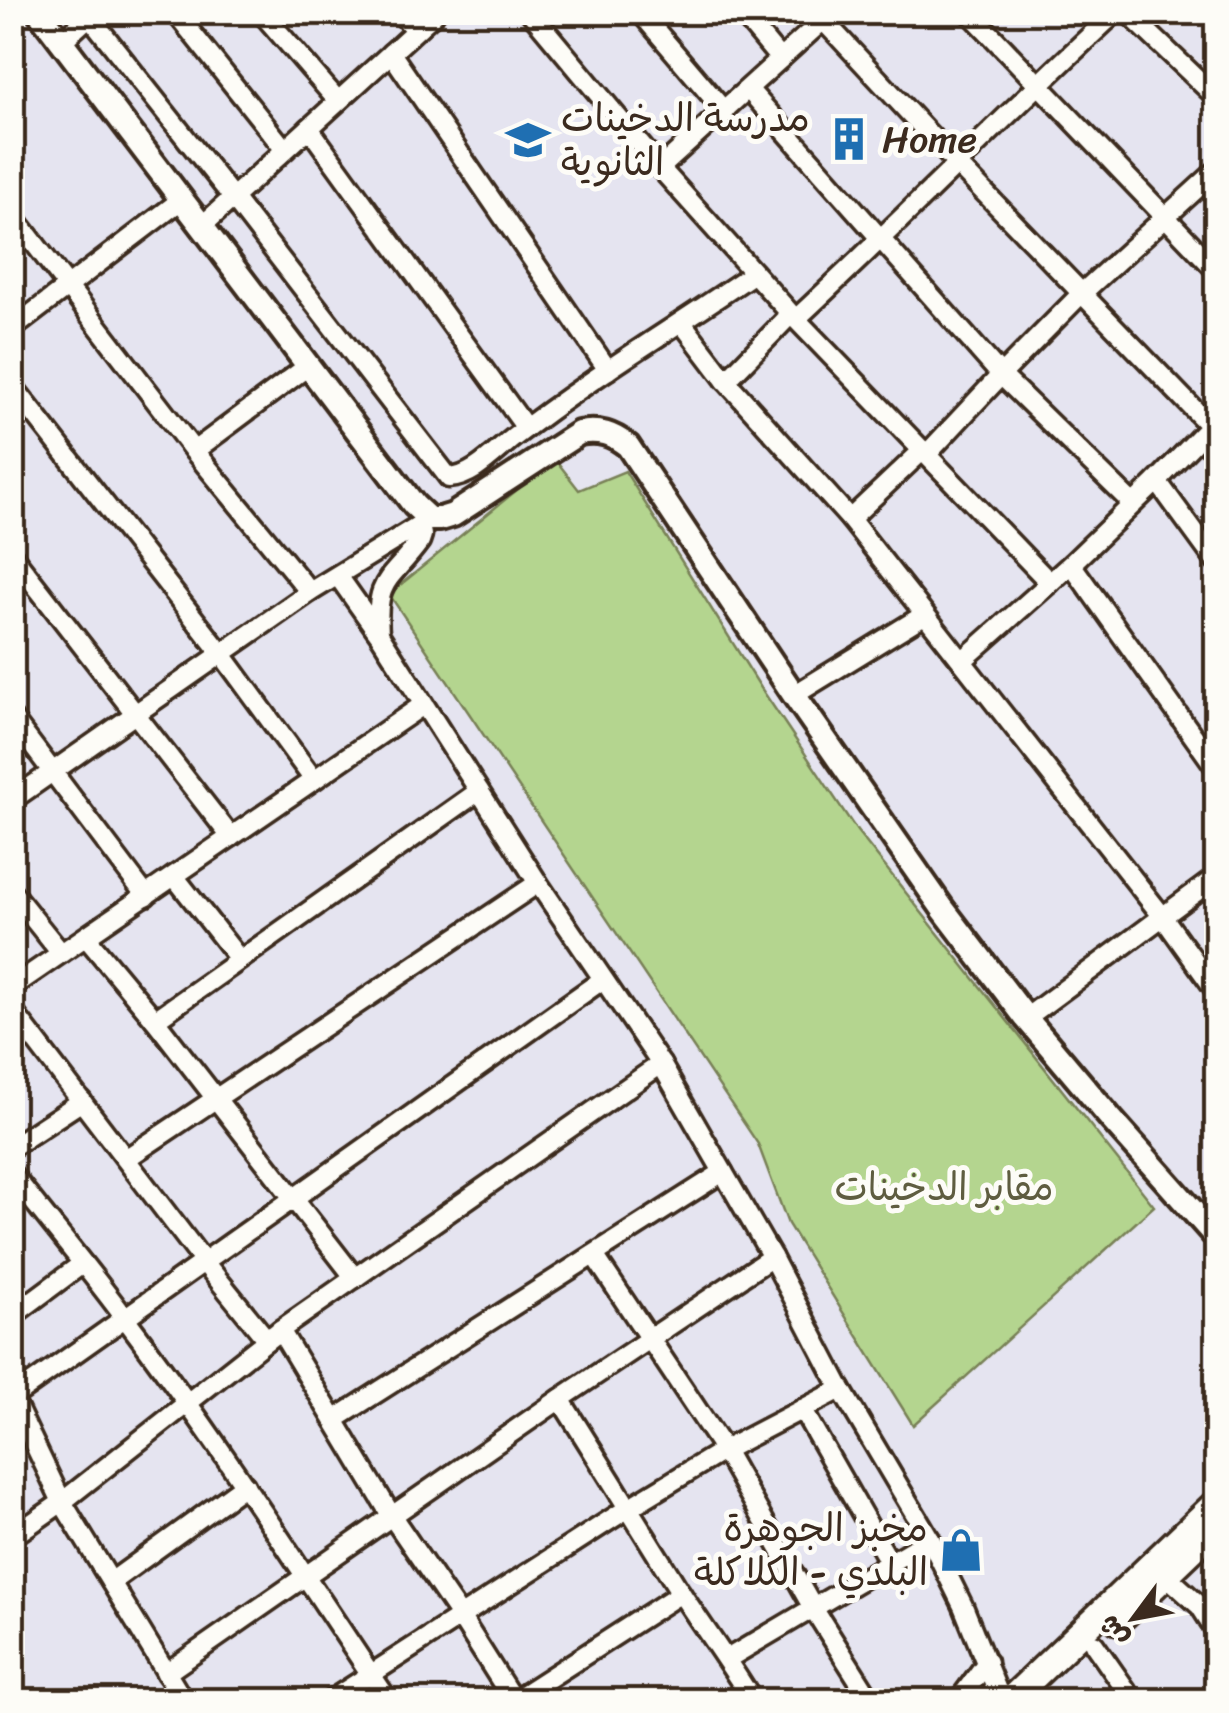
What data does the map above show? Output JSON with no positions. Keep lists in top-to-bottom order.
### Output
{
  "parks": ["مقابر الدخينات"],
  "places": {
    "building": ["Home"],
    "school or university": ["مدرسة الدخينات الثانوية"],
    "shop": ["مخبز الجوهرة البلدي - الكلاكلة"]
  },
  "north": "bottom left"
}
